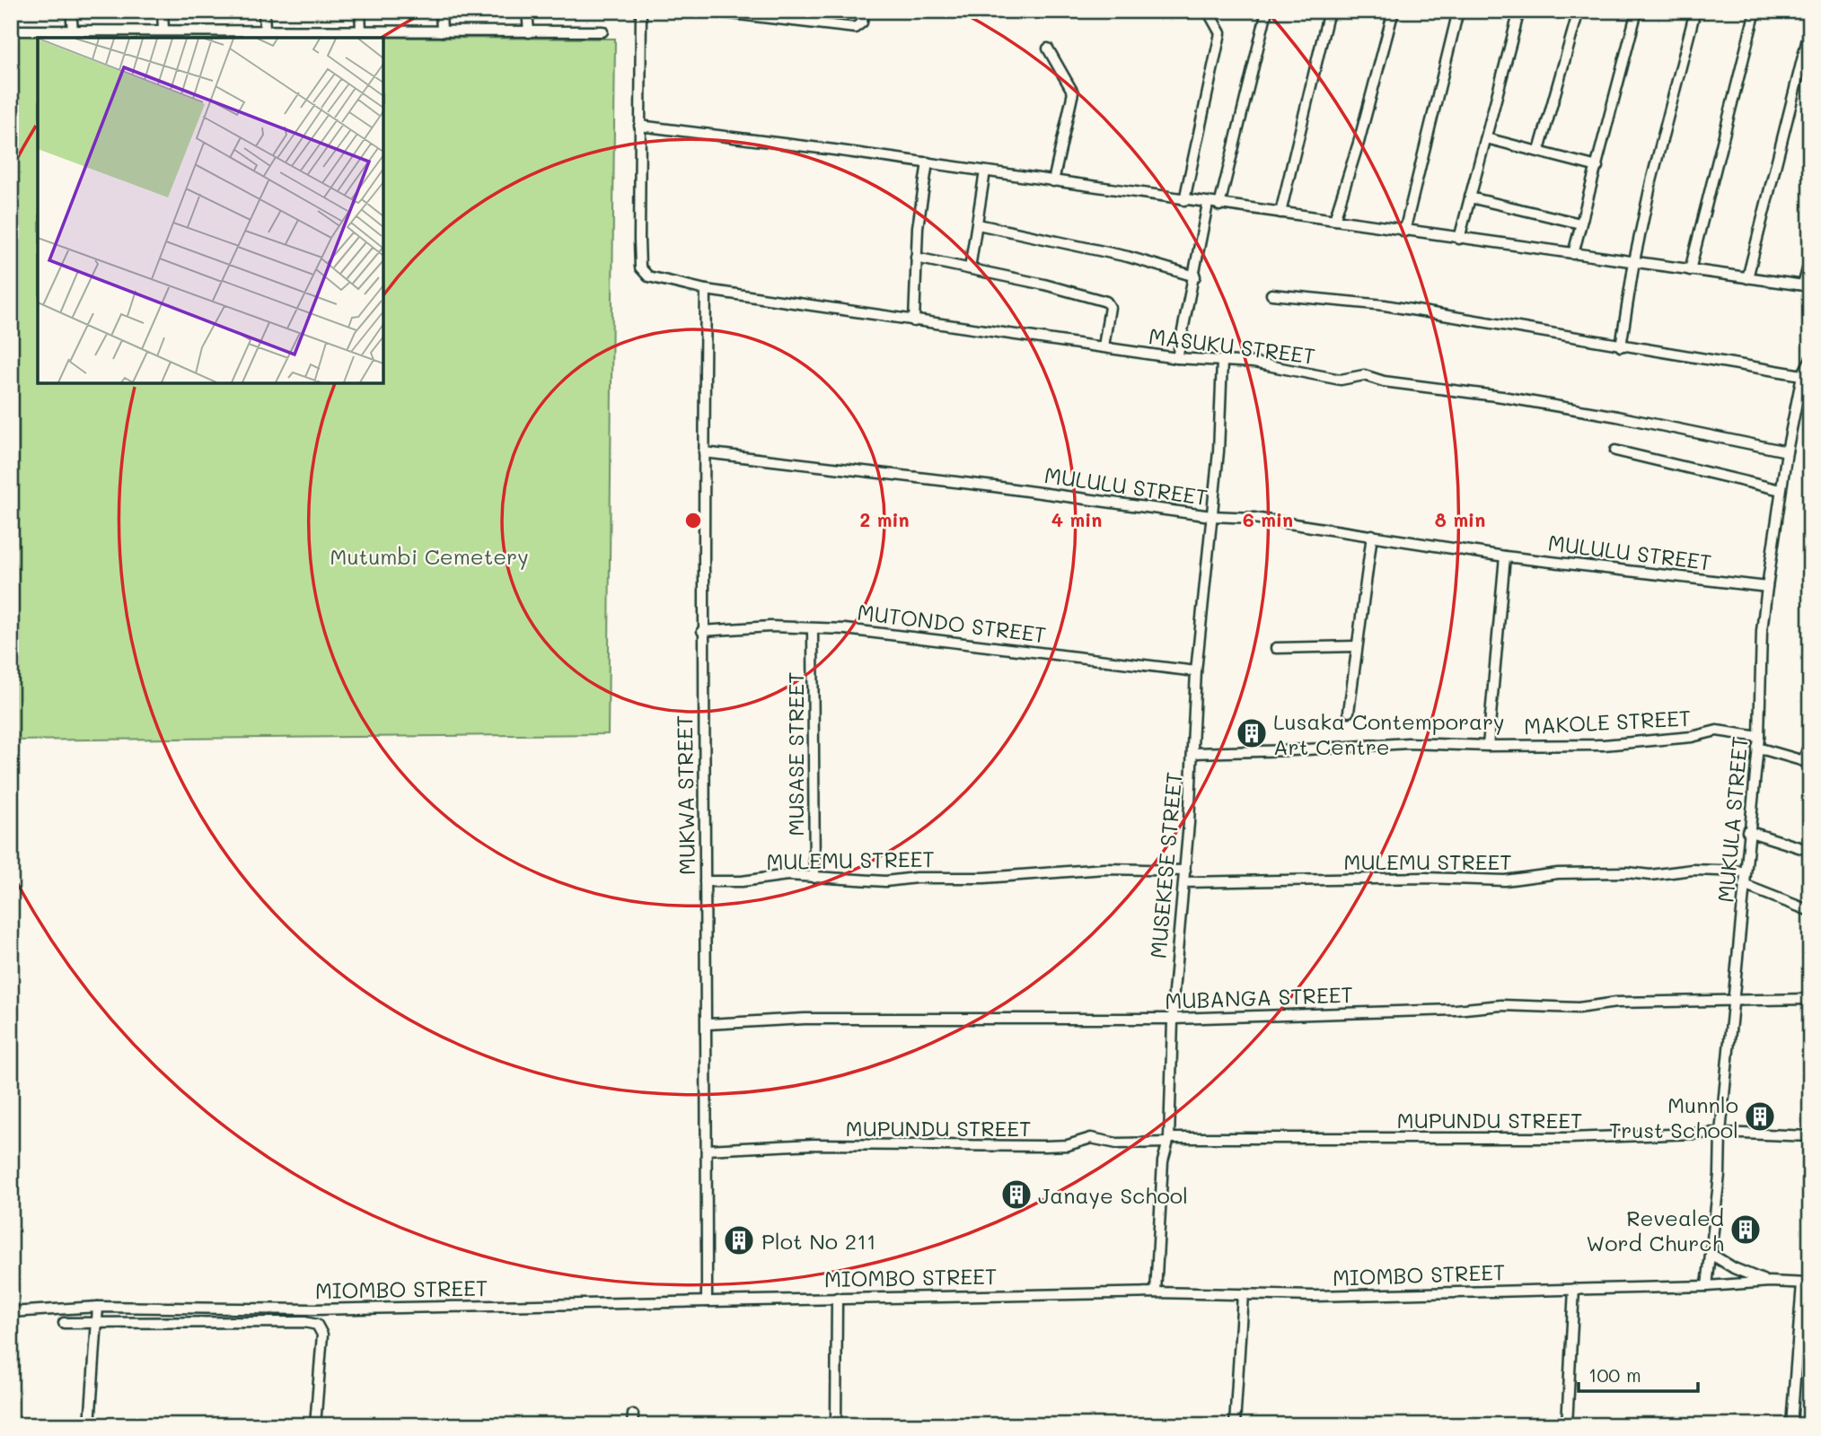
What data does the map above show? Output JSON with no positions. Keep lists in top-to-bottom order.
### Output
{
  "streets": {
    "street": [
      "MASUKU STREET",
      "MULULU STREET",
      "MUTONDO STREET",
      "MAKOLE STREET",
      "MUSASE STREET",
      "MUKWA STREET",
      "MUKULA STREET",
      "MULEMU STREET",
      "MUSEKESE STREET",
      "MUBANGA STREET",
      "MUPUNDU STREET",
      "MIOMBO STREET"
    ]
  },
  "crossings": [
    ["MASUKU STREET", "MUKWA STREET"],
    ["MASUKU STREET", "MUKULA STREET"],
    ["MASUKU STREET", "MUSEKESE STREET"],
    ["MULULU STREET", "MUKWA STREET"],
    ["MULULU STREET", "MUKULA STREET"],
    ["MULULU STREET", "MUSEKESE STREET"],
    ["MUTONDO STREET", "MUSASE STREET"],
    ["MUTONDO STREET", "MUKWA STREET"],
    ["MUTONDO STREET", "MUSEKESE STREET"],
    ["MAKOLE STREET", "MUKULA STREET"],
    ["MAKOLE STREET", "MUSEKESE STREET"],
    ["MUSASE STREET", "MULEMU STREET"],
    ["MUKWA STREET", "MULEMU STREET"],
    ["MUKWA STREET", "MUBANGA STREET"],
    ["MUKWA STREET", "MUPUNDU STREET"],
    ["MUKWA STREET", "MIOMBO STREET"],
    ["MUKULA STREET", "MULEMU STREET"],
    ["MUKULA STREET", "MUBANGA STREET"],
    ["MUKULA STREET", "MUPUNDU STREET"],
    ["MUKULA STREET", "MIOMBO STREET"],
    ["MULEMU STREET", "MUSEKESE STREET"],
    ["MUSEKESE STREET", "MUBANGA STREET"],
    ["MUSEKESE STREET", "MUPUNDU STREET"],
    ["MUSEKESE STREET", "MIOMBO STREET"]
  ],
  "parks": ["Mutumbi Cemetery"],
  "places": {
    "building": [
      "Lusaka Contemporary Art Centre",
      "Munnlo Trust School",
      "Janaye School",
      "Revealed Word Church",
      "Plot No 211"
    ]
  },
  "scale_bar": "100 m",
  "rings": [
    "2 min",
    "4 min",
    "6 min",
    "8 min"
  ]
}
